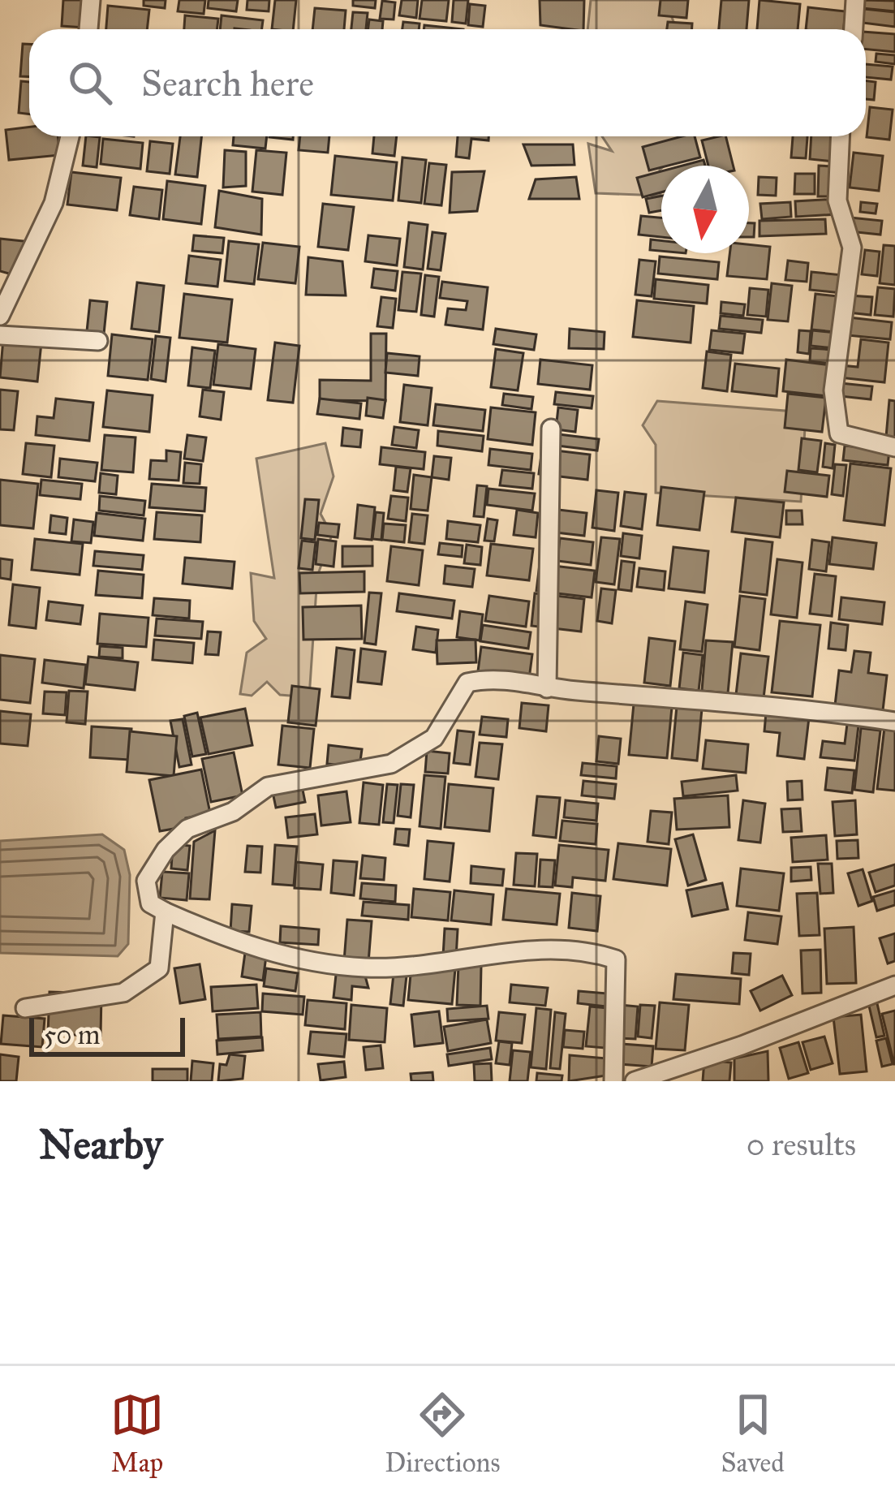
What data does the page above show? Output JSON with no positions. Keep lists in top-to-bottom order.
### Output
{
  "scale_bar": "50 m",
  "north": "bottom",
  "page": {
    "search": "Search here",
    "scale": "50 m",
    "heading": ["Nearby", "0 results"],
    "nav": ["Map", "Directions", "Saved"]
  }
}
